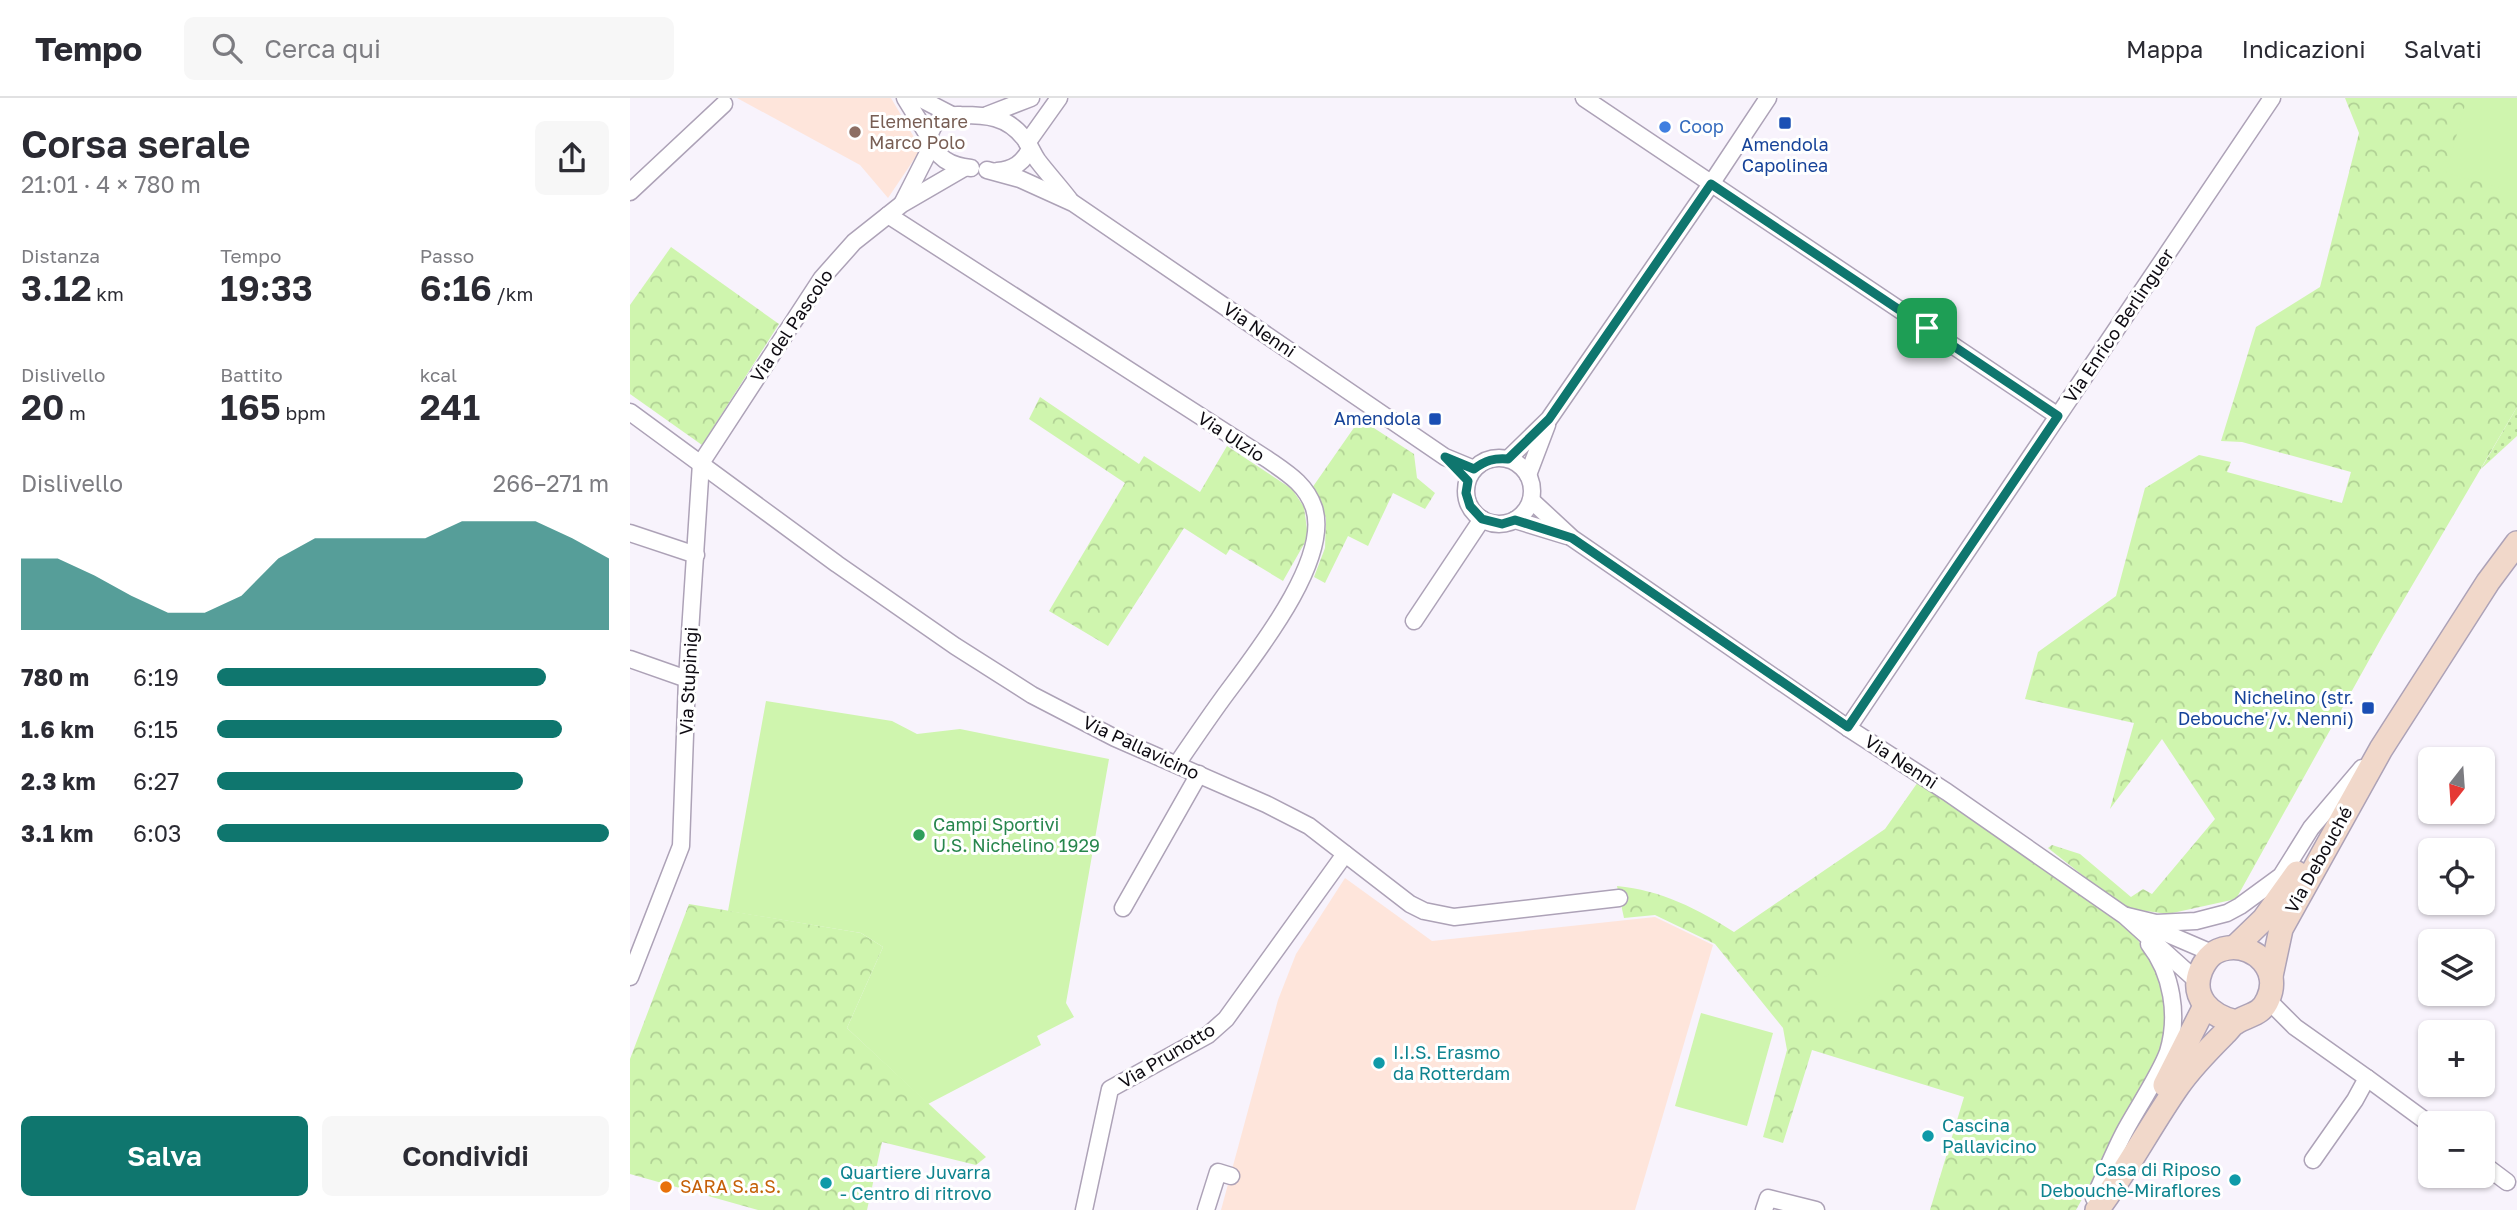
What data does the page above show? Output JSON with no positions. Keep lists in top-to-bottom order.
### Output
{
  "streets": {
    "main road": ["Via Debouché"],
    "street": [
      "Via del Pascolo",
      "Via Enrico Berlinguer",
      "Via Nenni",
      "Via Ulzio",
      "Via Stupinigi",
      "Via Pallavicino",
      "Via Prunotto"
    ]
  },
  "crossings": [
    ["Via del Pascolo", "Via Nenni"],
    ["Via del Pascolo", "Via Ulzio"],
    ["Via del Pascolo", "Via Stupinigi"],
    ["Via del Pascolo", "Via Pallavicino"],
    ["Via Enrico Berlinguer", "Via Nenni"],
    ["Via Nenni", "Via Debouché"],
    ["Via Ulzio", "Via Pallavicino"],
    ["Via Stupinigi", "Via Pallavicino"],
    ["Via Pallavicino", "Via Prunotto"]
  ],
  "places": {
    "transit": ["Amendola Capolinea", "Amendola", "Nichelino (str. Debouche'/v. Nenni)"],
    "other": [
      "Coop",
      "Elementare Marco Polo",
      "Campi Sportivi U.S. Nichelino 1929",
      "I.I.S. Erasmo da Rotterdam",
      "Cascina Pallavicino",
      "Casa di Riposo Debouchè-Miraflores",
      "Quartiere Juvarra - Centro di ritrovo",
      "SARA S.a.S."
    ]
  },
  "north": "bottom",
  "page": {
    "header": "Tempo",
    "search": "Cerca qui",
    "nav": ["Mappa", "Indicazioni", "Salvati"],
    "heading": ["Corsa serale", "21:01 · 4 × 780 m"],
    "stats": [
      ["Distanza", "3.12 km"],
      ["Tempo", "19:33"],
      ["Passo", "6:16 /km"],
      ["Dislivello", "20 m"],
      ["Battito", "165 bpm"],
      ["kcal", "241"]
    ],
    "chart": ["Dislivello", "266–271 m"],
    "list": [
      {
        "name": "780 m",
        "note": "6:19"
      },
      {
        "name": "1.6 km",
        "note": "6:15"
      },
      {
        "name": "2.3 km",
        "note": "6:27"
      },
      {
        "name": "3.1 km",
        "note": "6:03"
      }
    ],
    "map_buttons": ["+", "−"],
    "buttons": ["Salva", "Condividi"]
  }
}
